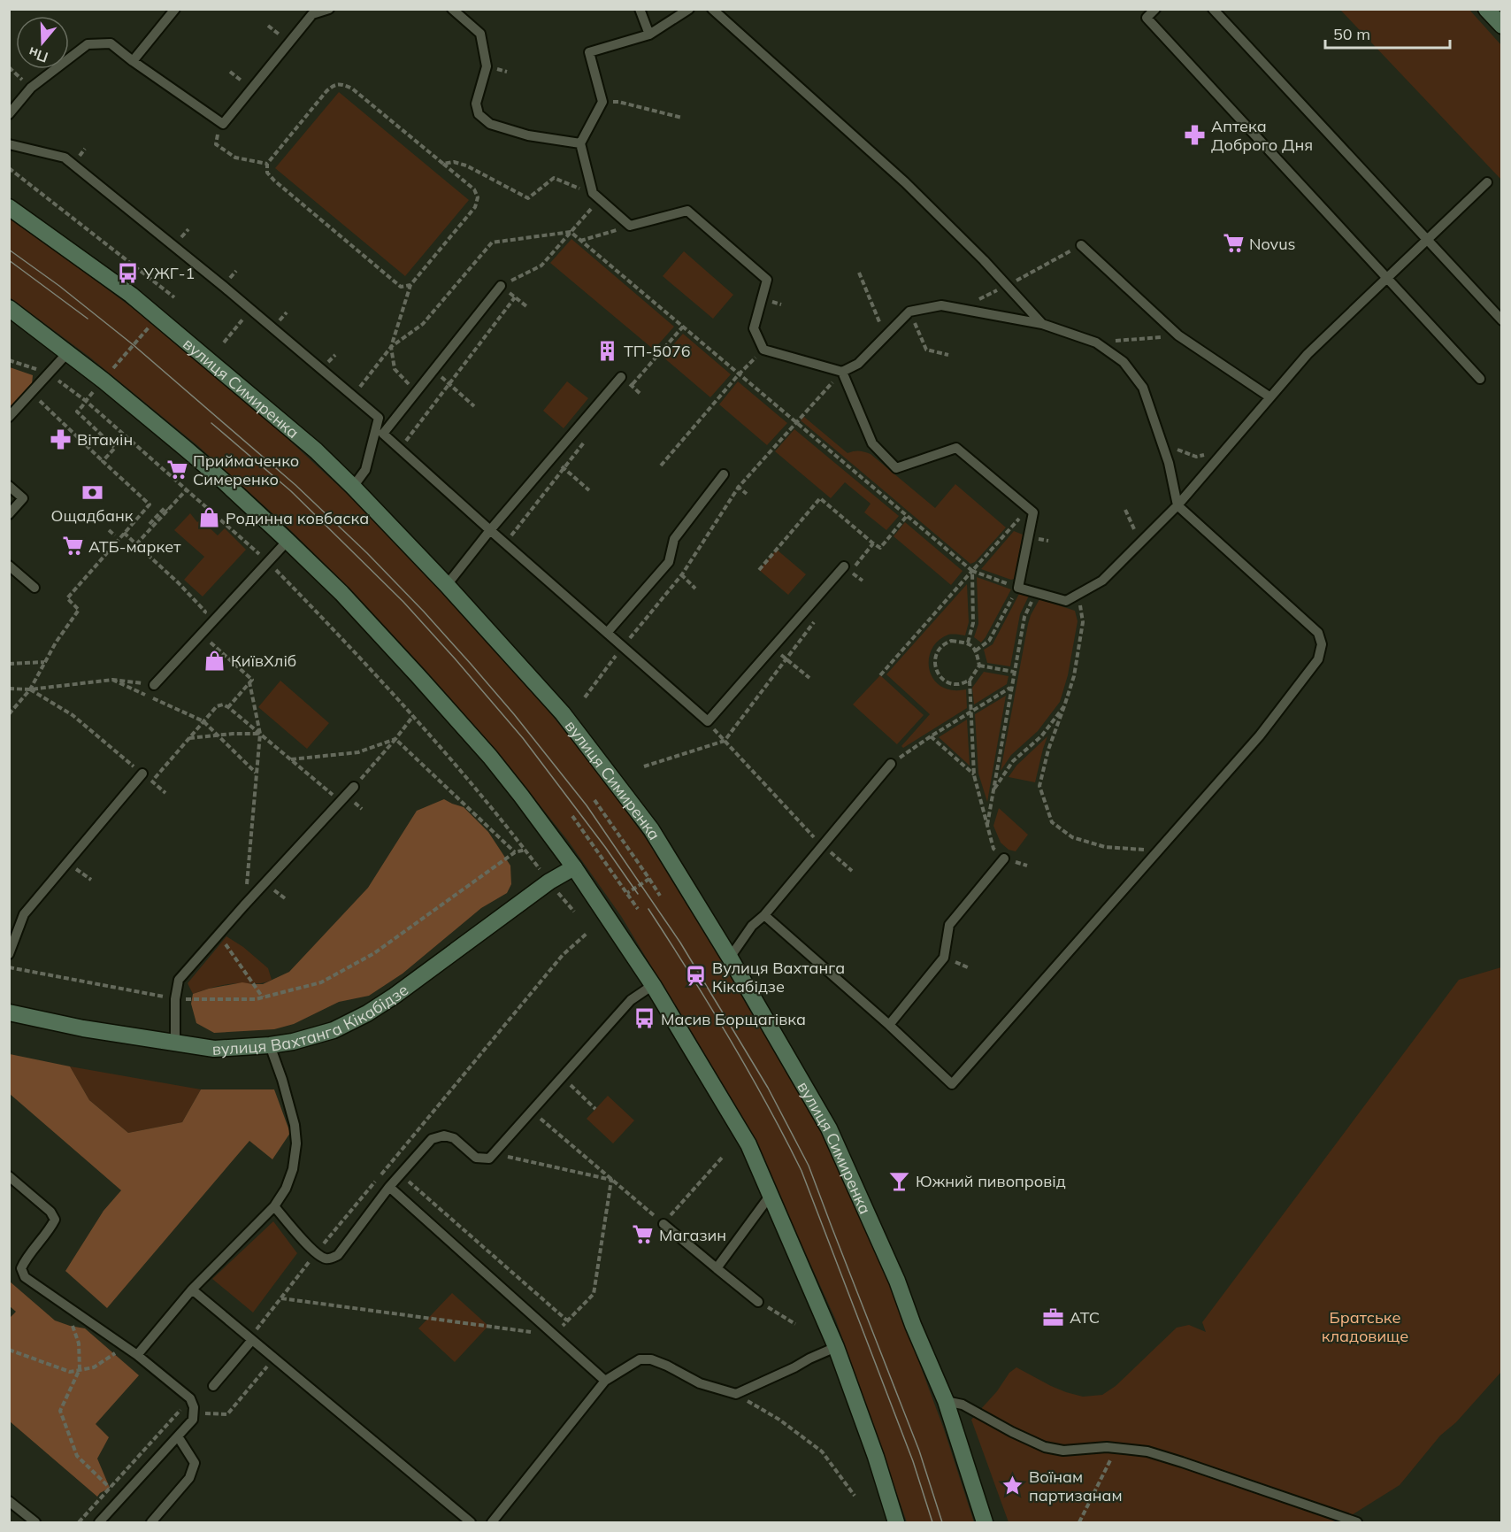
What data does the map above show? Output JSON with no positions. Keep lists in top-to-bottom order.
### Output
{
  "streets": {
    "street": ["вулиця Симиренка", "вулиця Вахтанга Кікабідзе"]
  },
  "parks": ["Братське кладовище"],
  "places": {
    "pharmacy": ["Аптека Доброго Дня", "Вітамін"],
    "supermarket": [
      "Novus",
      "Приймаченко Симеренко",
      "АТБ-маркет",
      "Магазин"
    ],
    "bus stop": ["УЖГ-1", "Масив Борщагівка"],
    "building": ["ТП-5076"],
    "bank": ["Ощадбанк"],
    "shop": ["Родинна ковбаска", "КиївХліб"],
    "station": ["Вулиця Вахтанга Кікабідзе"],
    "bar": ["Южний пивопровід"],
    "office": ["АТС"],
    "place": ["Воїнам партизанам"]
  },
  "scale_bar": "50 m",
  "north": "bottom"
}
